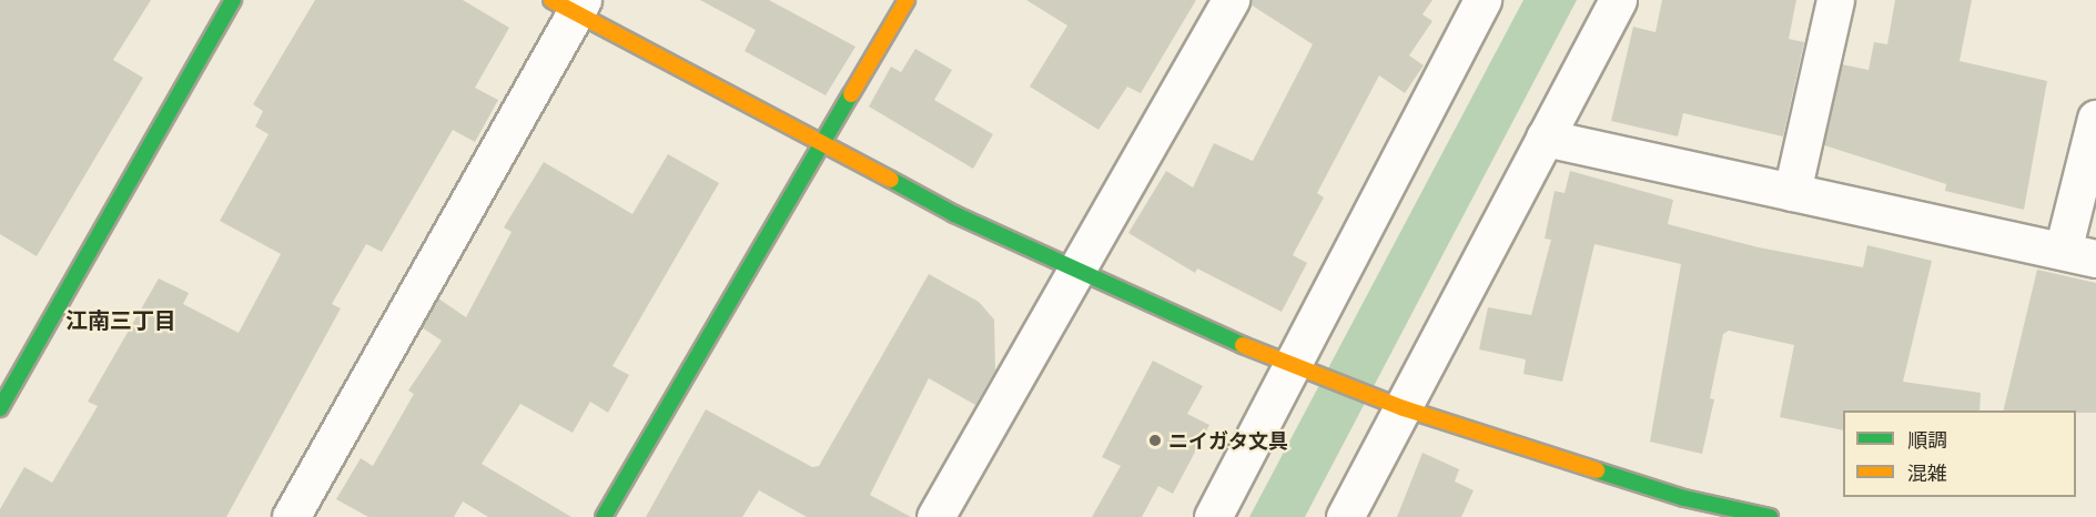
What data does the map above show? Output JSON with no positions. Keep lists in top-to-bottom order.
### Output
{
  "districts": ["江南三丁目"],
  "places": ["ニイガタ文具"],
  "legend": ["順調", "混雑"]
}
